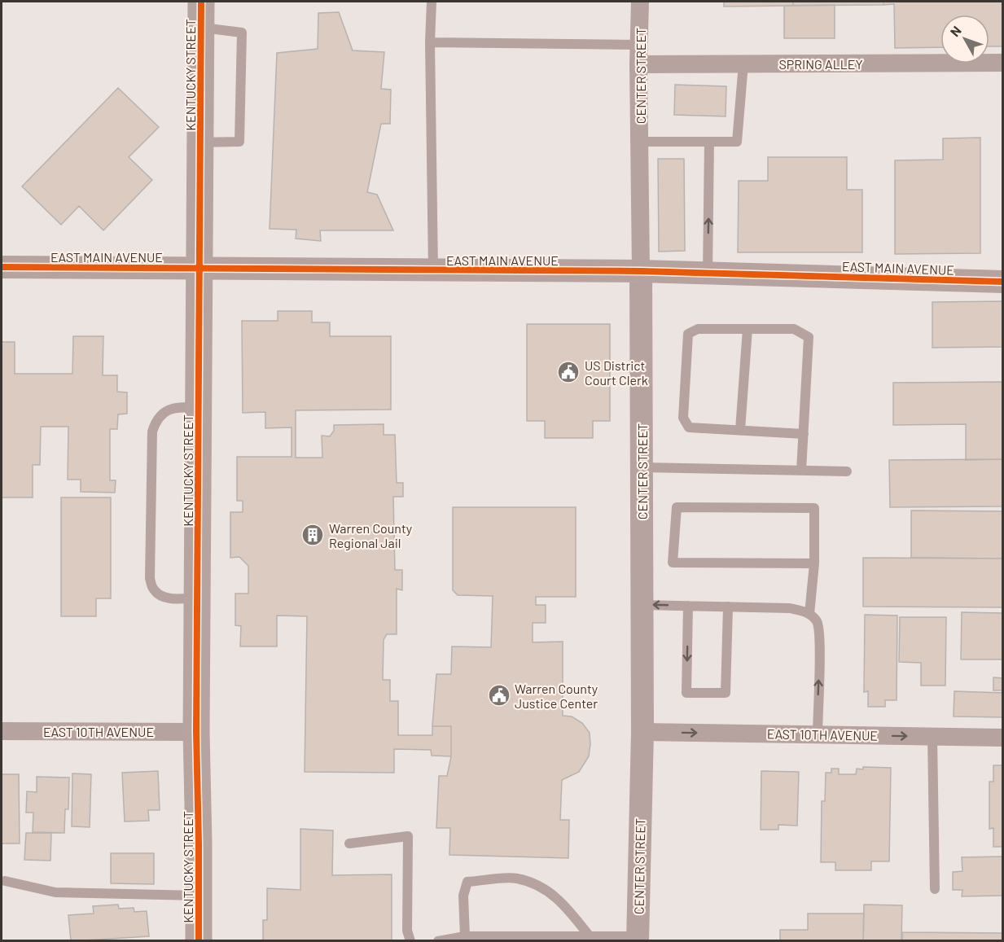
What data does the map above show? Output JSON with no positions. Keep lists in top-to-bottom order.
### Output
{
  "streets": {
    "main road": ["KENTUCKY STREET"],
    "street": [
      "SPRING ALLEY",
      "CENTER STREET",
      "EAST MAIN AVENUE",
      "EAST 10TH AVENUE"
    ]
  },
  "crossings": [
    ["SPRING ALLEY", "CENTER STREET"],
    ["KENTUCKY STREET", "EAST MAIN AVENUE"],
    ["KENTUCKY STREET", "EAST 10TH AVENUE"],
    ["CENTER STREET", "EAST MAIN AVENUE"],
    ["CENTER STREET", "EAST 10TH AVENUE"]
  ],
  "one_way": ["EAST 10TH AVENUE"],
  "places": {
    "public building": ["US District Court Clerk", "Warren County Justice Center"],
    "building": ["Warren County Regional Jail"]
  },
  "north": "top left"
}
